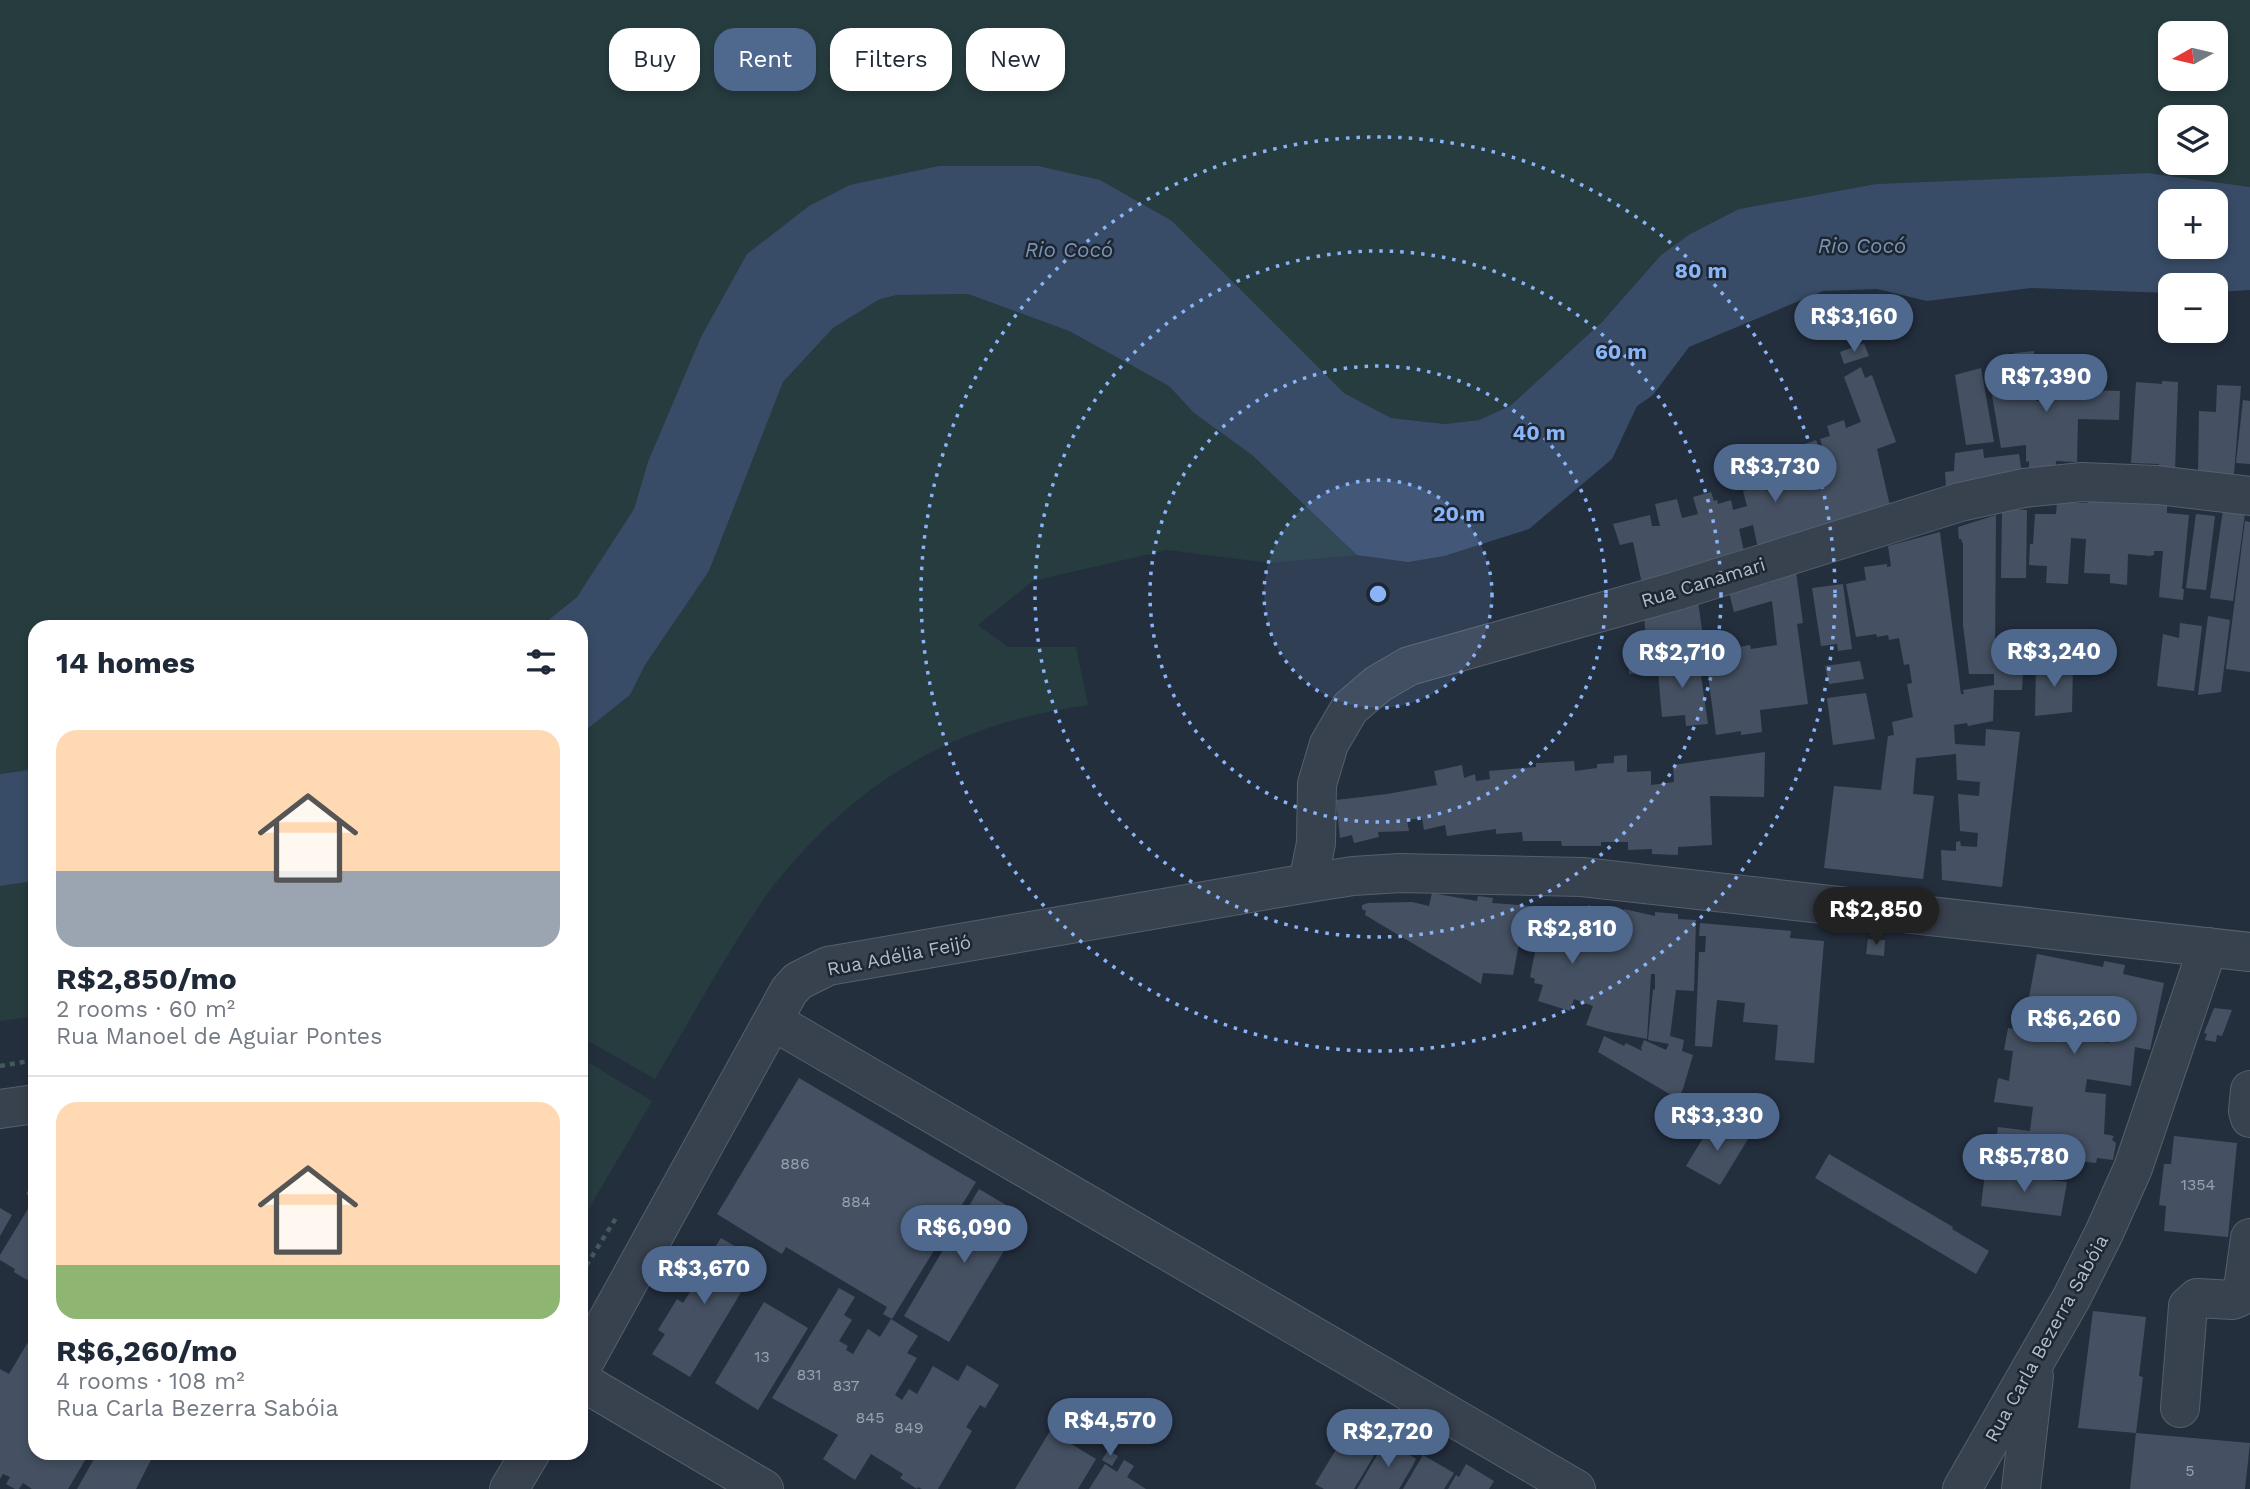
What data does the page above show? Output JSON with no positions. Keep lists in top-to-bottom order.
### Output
{
  "streets": {
    "street": ["Rua Canamari", "Rua Adélia Feijó", "Rua Carla Bezerra Sabóia"]
  },
  "crossings": [
    ["Rua Canamari", "Rua Adélia Feijó"],
    ["Rua Adélia Feijó", "Rua Carla Bezerra Sabóia"]
  ],
  "water": ["Rio Cocó"],
  "house_numbers": [
    "886",
    "1354",
    "884",
    "13",
    "831",
    "837",
    "845",
    "849",
    "5"
  ],
  "north": "left",
  "page": {
    "map_buttons": ["+", "−"],
    "chip": [
      "Buy",
      "Rent",
      "Filters",
      "New"
    ],
    "price": [
      "R$3,160",
      "R$7,390",
      "R$3,730",
      "R$3,240",
      "R$2,710",
      "R$2,850",
      "R$2,810",
      "R$6,260",
      "R$3,330",
      "R$5,780",
      "R$6,090",
      "R$3,670",
      "R$4,570",
      "R$2,720"
    ],
    "heading": "14 homes",
    "list": [
      {
        "name": "R$2,850/mo",
        "note": "2 rooms · 60 m² · Rua Manoel de Aguiar Pontes"
      },
      {
        "name": "R$6,260/mo",
        "note": "4 rooms · 108 m² · Rua Carla Bezerra Sabóia"
      }
    ]
  },
  "rings": [
    "80 m",
    "60 m",
    "40 m",
    "20 m"
  ]
}
